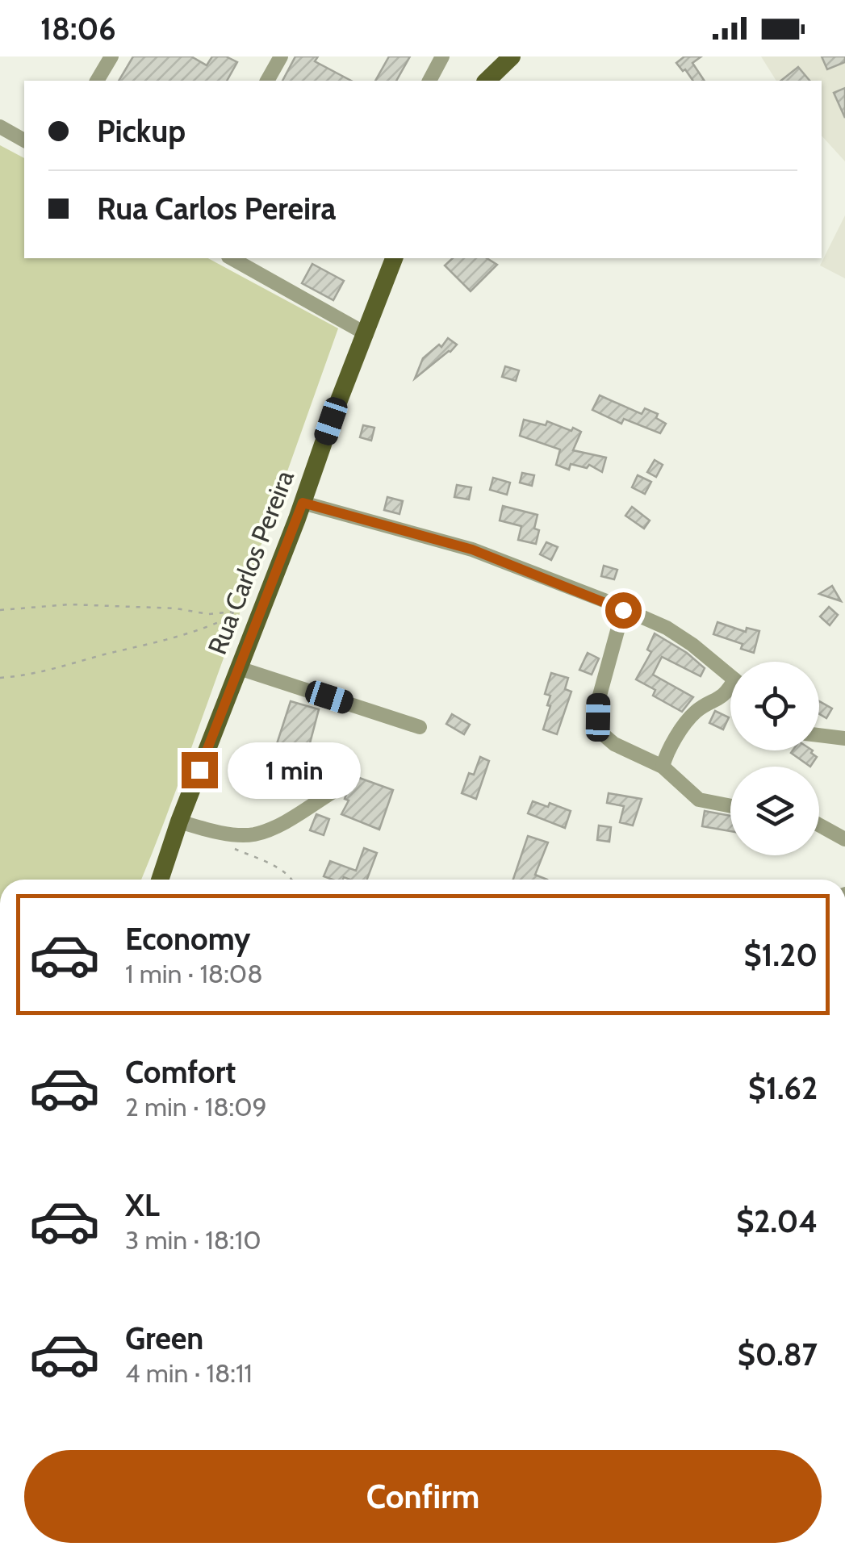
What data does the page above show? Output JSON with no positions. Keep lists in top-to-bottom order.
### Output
{
  "streets": {
    "main road": ["Rua Carlos Pereira"]
  },
  "page": {
    "status": "18:06",
    "banner": ["Pickup", "Rua Carlos Pereira"],
    "bubble": "1 min",
    "list": [
      {
        "name": "Economy",
        "note": "1 min · 18:08",
        "value": "$1.20"
      },
      {
        "name": "Comfort",
        "note": "2 min · 18:09",
        "value": "$1.62"
      },
      {
        "name": "XL",
        "note": "3 min · 18:10",
        "value": "$2.04"
      },
      {
        "name": "Green",
        "note": "4 min · 18:11",
        "value": "$0.87"
      }
    ],
    "buttons": "Confirm"
  }
}
